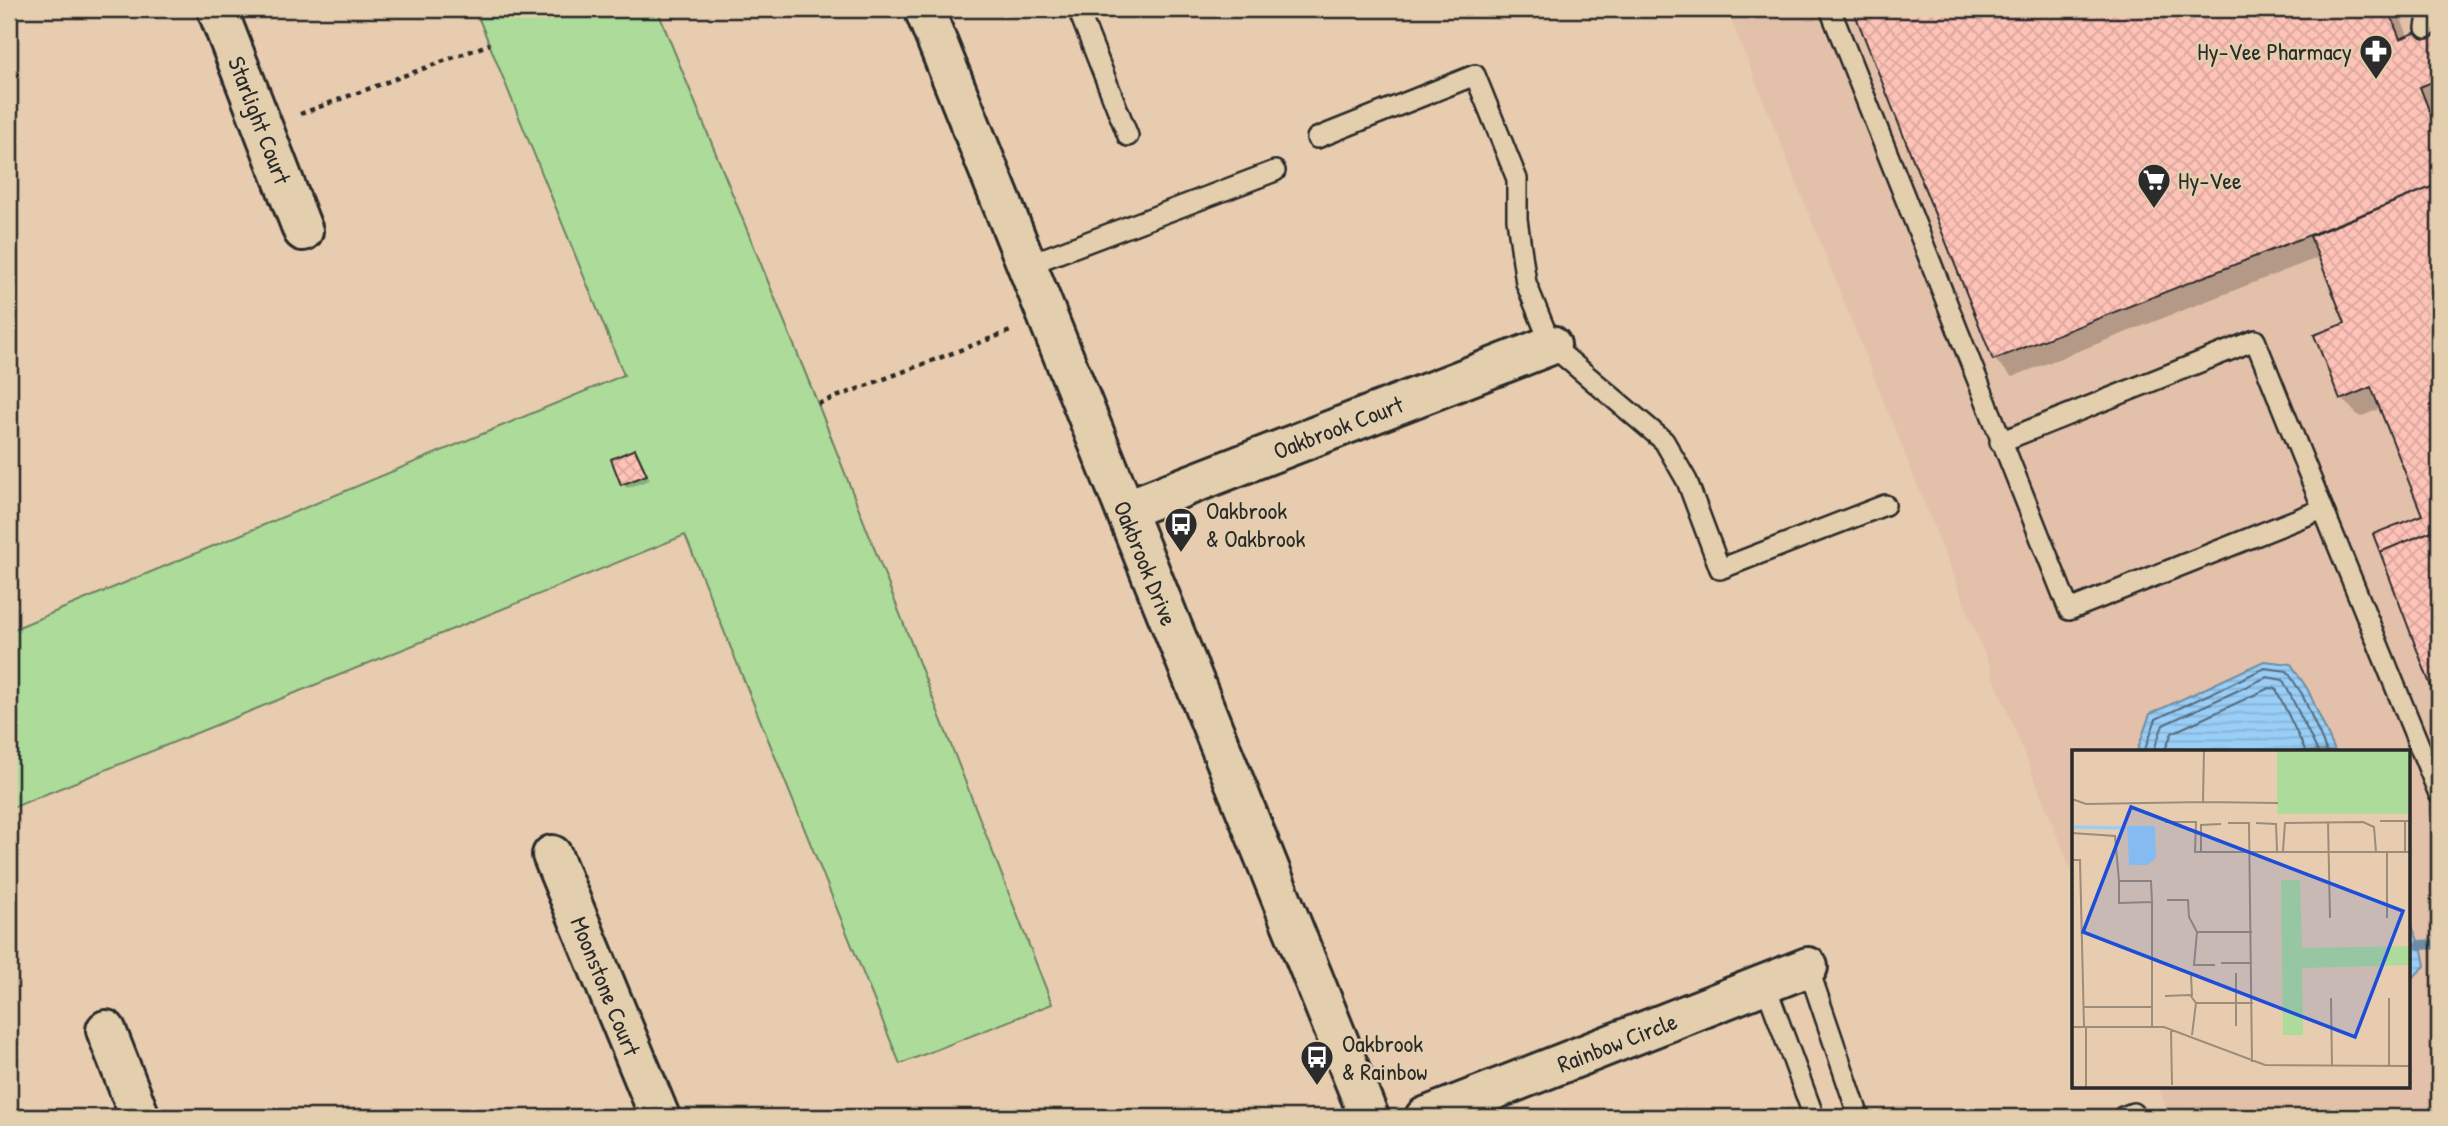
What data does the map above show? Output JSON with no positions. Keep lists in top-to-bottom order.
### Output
{
  "streets": {
    "street": [
      "Starlight Court",
      "Oakbrook Court",
      "Oakbrook Drive",
      "Moonstone Court",
      "Rainbow Circle"
    ]
  },
  "crossings": [
    ["Oakbrook Court", "Oakbrook Drive"]
  ],
  "places": {
    "pharmacy": ["Hy-Vee Pharmacy"],
    "supermarket": ["Hy-Vee"],
    "bus stop": ["Oakbrook & Oakbrook", "Oakbrook & Rainbow"]
  }
}
